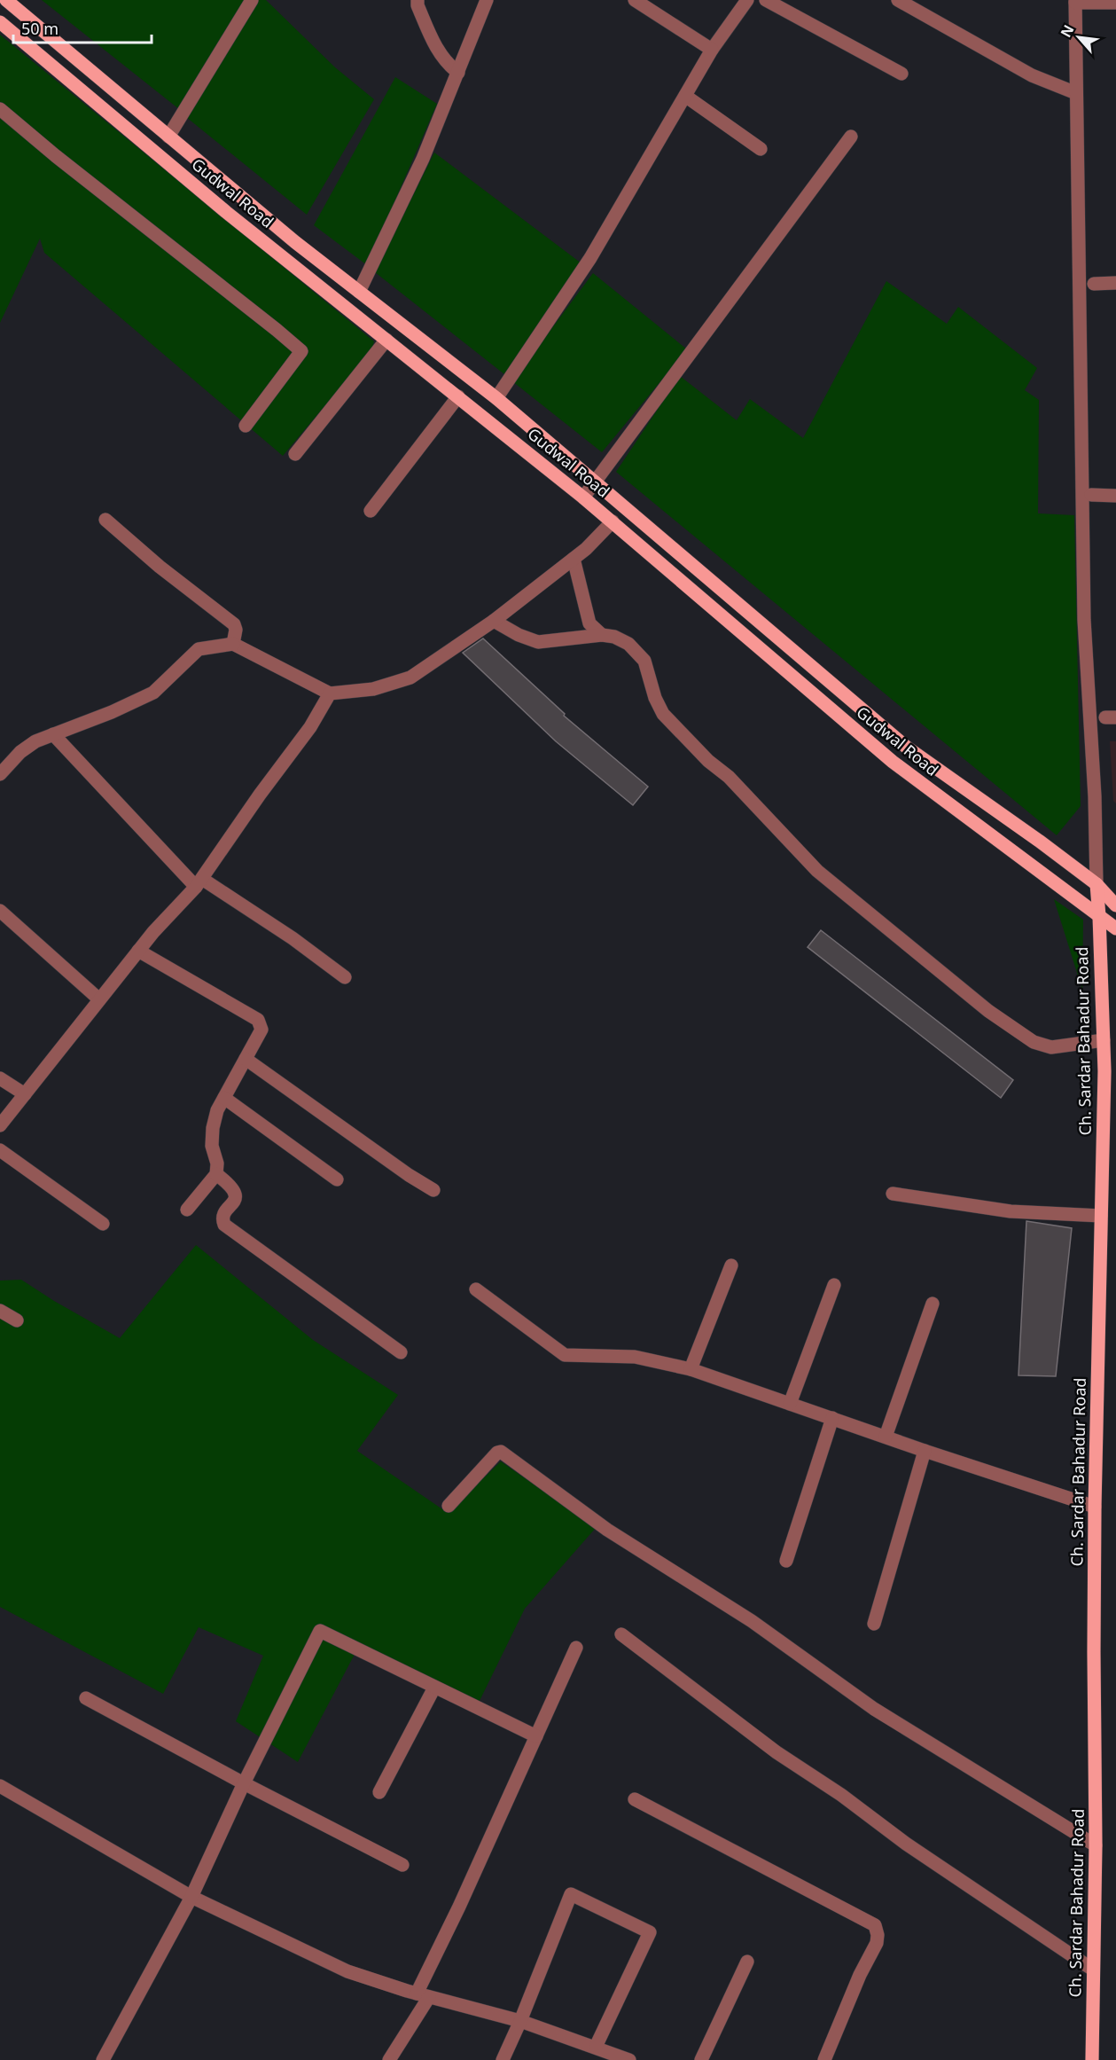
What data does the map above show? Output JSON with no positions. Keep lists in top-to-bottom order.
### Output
{
  "streets": {
    "main road": ["Gudwal Road", "Ch. Sardar Bahadur Road"]
  },
  "crossings": [
    ["Gudwal Road", "Ch. Sardar Bahadur Road"]
  ],
  "scale_bar": "50 m",
  "north": "top left"
}
